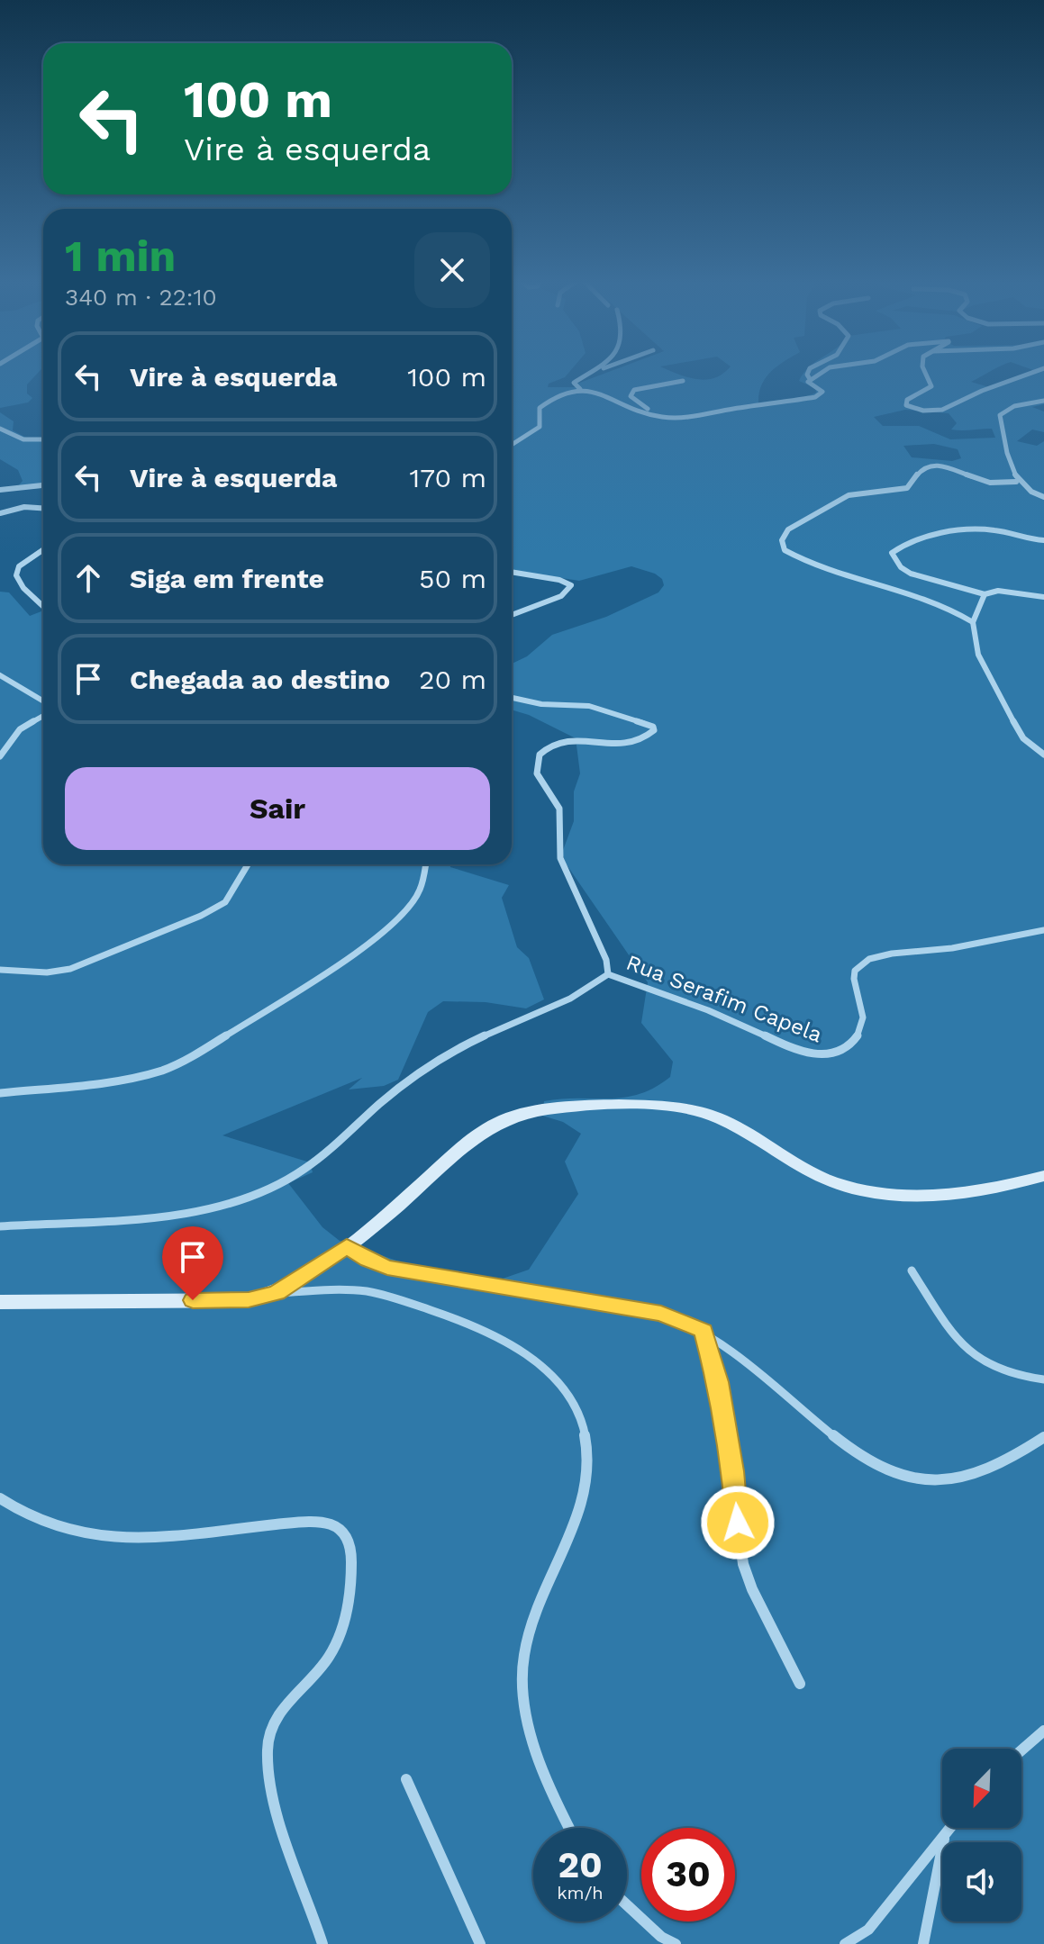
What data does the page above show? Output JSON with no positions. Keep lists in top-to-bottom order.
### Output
{
  "streets": {
    "street": ["Rua Serafim Capela"]
  },
  "north": "bottom left",
  "page": {
    "turn": ["100 m", "Vire à esquerda"],
    "heading": ["1 min", "340 m · 22:10"],
    "list": [
      {
        "name": "Vire à esquerda",
        "value": "100 m"
      },
      {
        "name": "Vire à esquerda",
        "value": "170 m"
      },
      {
        "name": "Siga em frente",
        "value": "50 m"
      },
      {
        "name": "Chegada ao destino",
        "value": "20 m"
      }
    ],
    "buttons": "Sair",
    "speed": "20 km/h",
    "limit": "30"
  }
}
